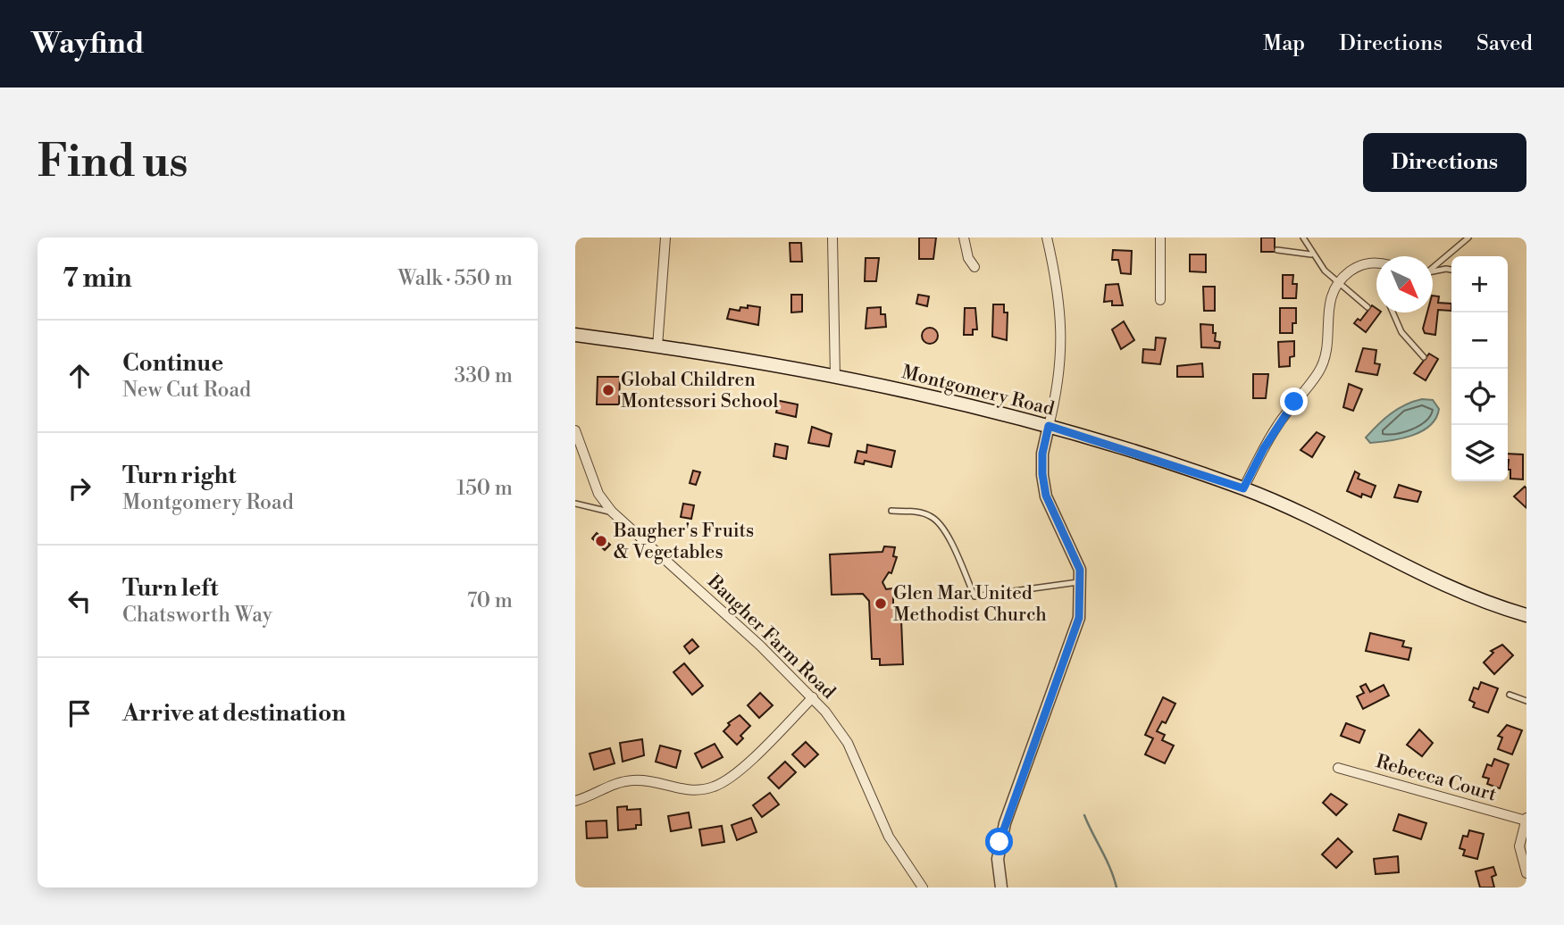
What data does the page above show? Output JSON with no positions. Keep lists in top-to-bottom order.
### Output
{
  "streets": {
    "main road": ["Montgomery Road"],
    "street": ["Baugher Farm Road", "Rebecca Court"]
  },
  "places": ["Global Children Montessori School", "Baugher's Fruits & Vegetables", "Glen Mar United Methodist Church"],
  "north": "bottom right",
  "page": {
    "header": "Wayfind",
    "nav": ["Map", "Directions", "Saved"],
    "buttons": "Directions",
    "title": "Find us",
    "heading": ["7 min", "Walk · 550 m"],
    "map_buttons": ["+", "−"],
    "list": [
      ["Continue", "New Cut Road", "330 m"],
      ["Turn right", "Montgomery Road", "150 m"],
      ["Turn left", "Chatsworth Way", "70 m"],
      "Arrive at destination"
    ]
  }
}
